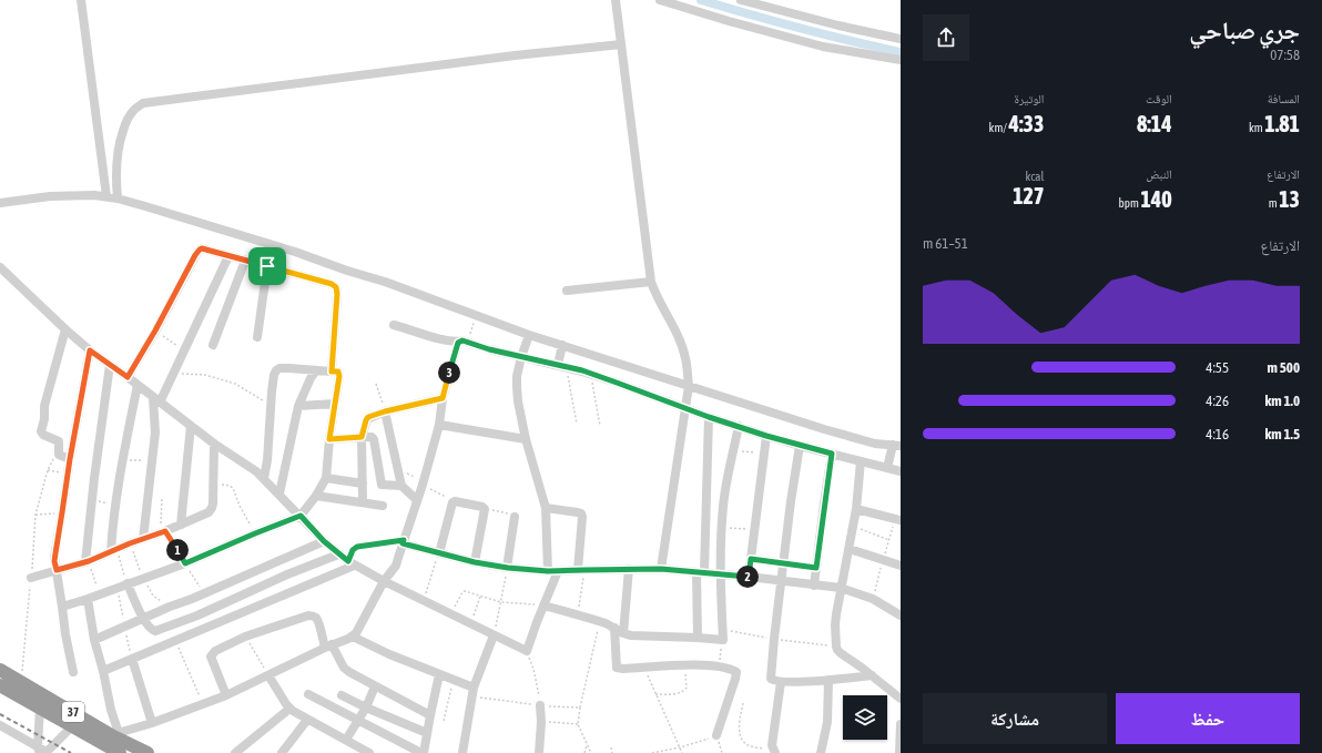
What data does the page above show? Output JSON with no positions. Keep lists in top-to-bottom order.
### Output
{
  "streets": {
    "highway": ["37"]
  },
  "page": {
    "heading": ["جري صباحي", "07:58"],
    "stats": [
      ["المسافة", "1.81 km"],
      ["الوقت", "8:14"],
      ["الوتيرة", "4:33 /km"],
      ["الارتفاع", "13 m"],
      ["النبض", "140 bpm"],
      ["kcal", "127"]
    ],
    "chart": ["الارتفاع", "51–61 m"],
    "list": [
      {
        "name": "500 m",
        "note": "4:55"
      },
      {
        "name": "1.0 km",
        "note": "4:26"
      },
      {
        "name": "1.5 km",
        "note": "4:16"
      }
    ],
    "pins": ["3", "1", "2"],
    "buttons": ["حفظ", "مشاركة"]
  }
}
